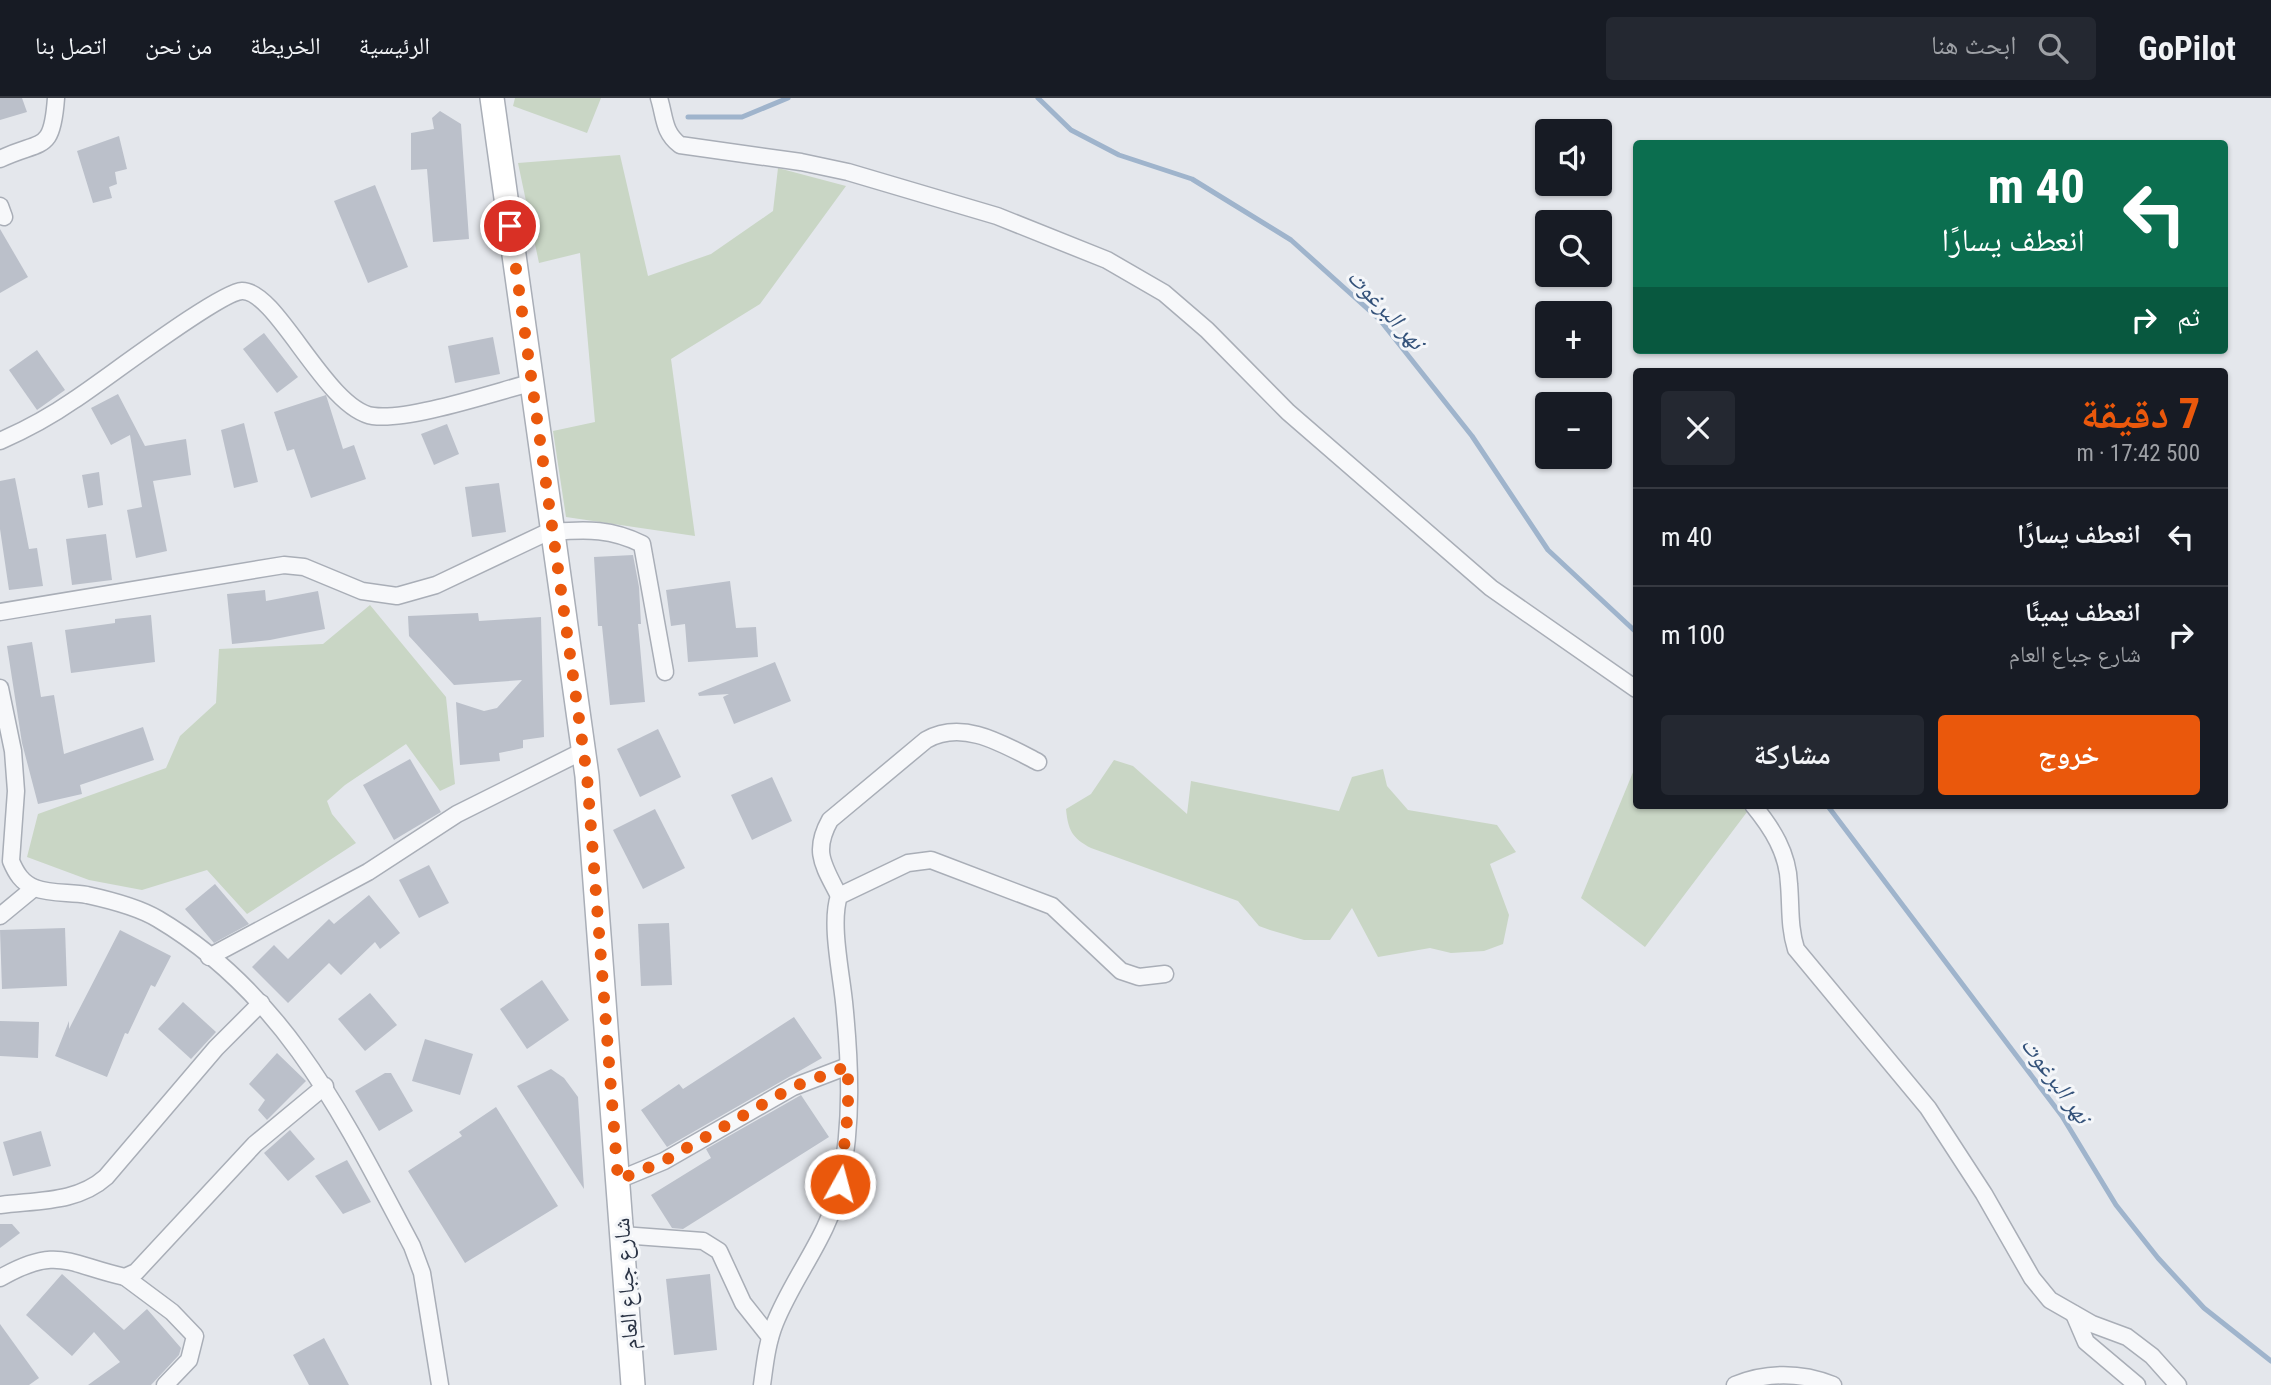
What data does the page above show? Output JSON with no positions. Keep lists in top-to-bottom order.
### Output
{
  "streets": {
    "main road": ["شارع جباع العام"]
  },
  "water": ["نهر البرغوت"],
  "page": {
    "header": "GoPilot",
    "search": "ابحث هنا",
    "nav": [
      "الرئيسية",
      "الخريطة",
      "من نحن",
      "اتصل بنا"
    ],
    "map_buttons": ["+", "−"],
    "turn": ["40 m", "انعطف يسارًا"],
    "then": "ثم",
    "heading": ["7 دقيقة", "500 m · 17:42"],
    "list": [
      {
        "name": "انعطف يسارًا",
        "value": "40 m"
      },
      {
        "name": "انعطف يمينًا",
        "note": "شارع جباع العام",
        "value": "100 m"
      }
    ],
    "buttons": ["خروج", "مشاركة"]
  }
}
